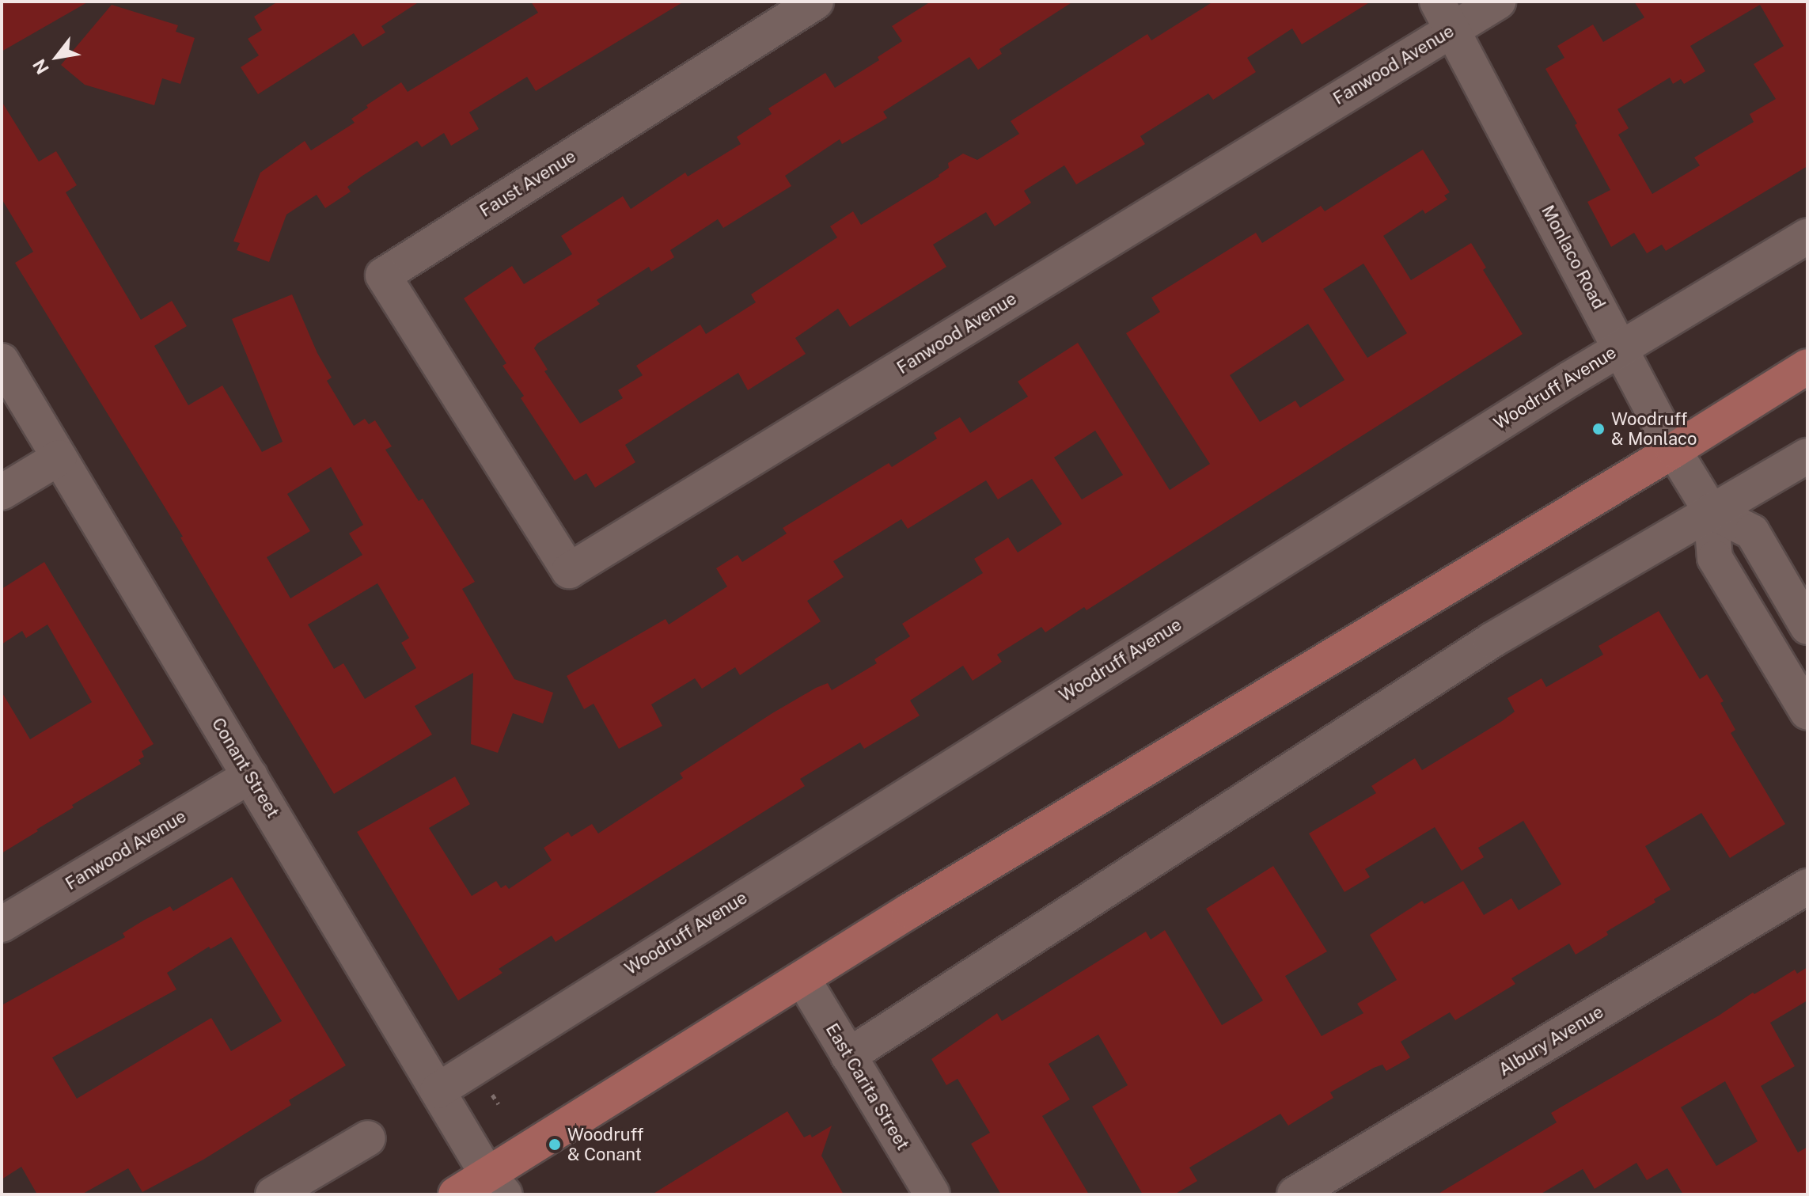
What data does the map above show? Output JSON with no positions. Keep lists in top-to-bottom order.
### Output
{
  "streets": {
    "street": [
      "Fanwood Avenue",
      "Faust Avenue",
      "Monlaco Road",
      "Woodruff Avenue",
      "Conant Street",
      "Albury Avenue",
      "East Carita Street"
    ]
  },
  "crossings": [
    ["Fanwood Avenue", "Faust Avenue"],
    ["Fanwood Avenue", "Monlaco Road"],
    ["Fanwood Avenue", "Conant Street"],
    ["Monlaco Road", "Woodruff Avenue"],
    ["Woodruff Avenue", "Conant Street"]
  ],
  "places": ["Woodruff & Monlaco", "Woodruff & Conant"],
  "north": "bottom left"
}
